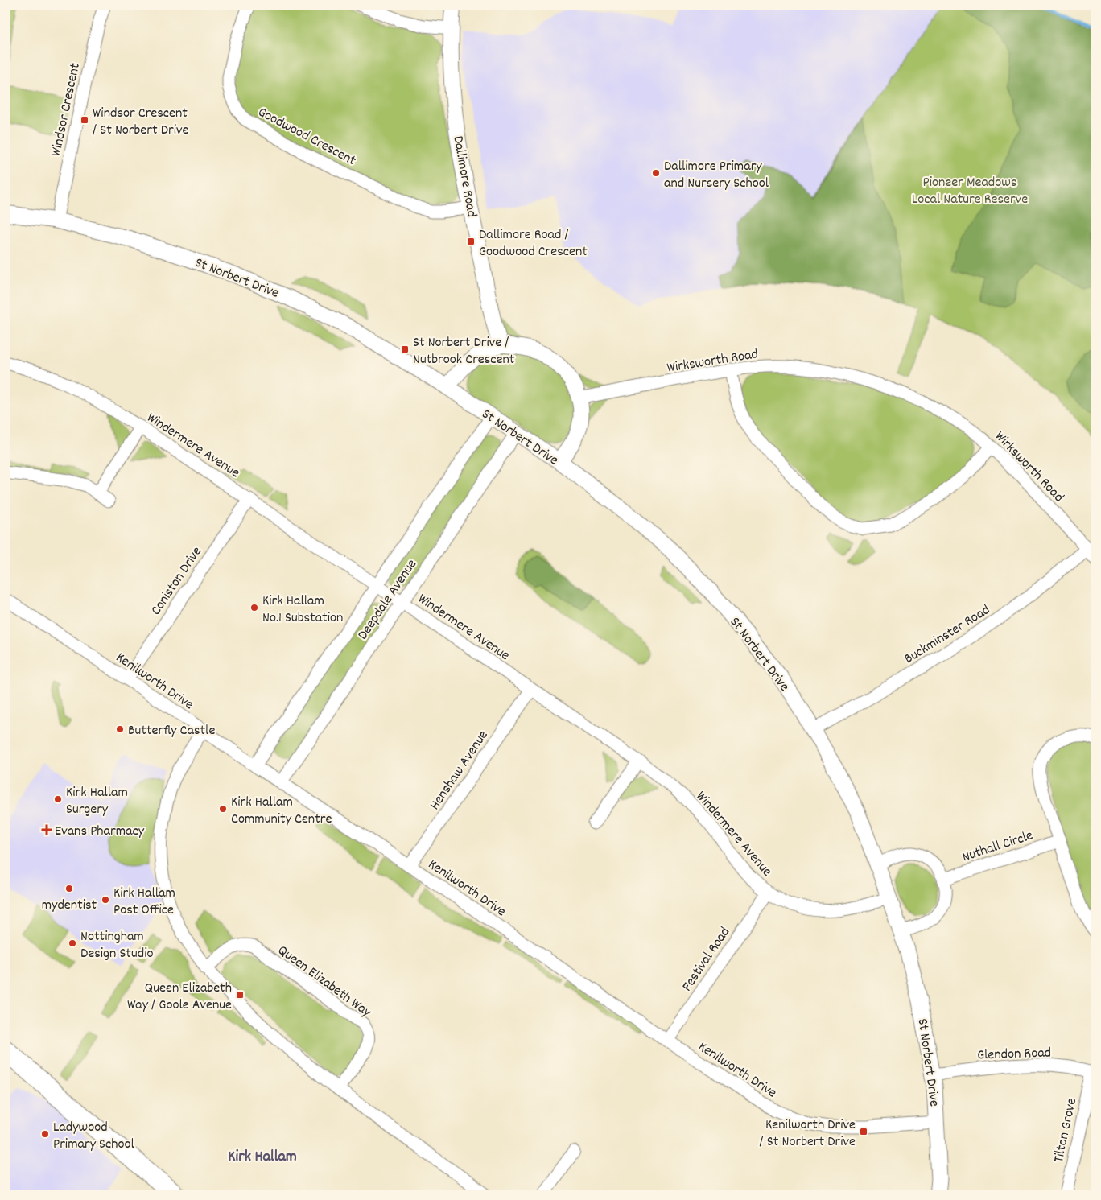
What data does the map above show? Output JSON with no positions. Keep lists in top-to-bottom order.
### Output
{
  "streets": {
    "street": [
      "Windsor Crescent",
      "Goodwood Crescent",
      "Dallimore Road",
      "St Norbert Drive",
      "Wirksworth Road",
      "Windermere Avenue",
      "Coniston Drive",
      "Deepdale Avenue",
      "Buckminster Road",
      "Kenilworth Drive",
      "Henshaw Avenue",
      "Nuthall Circle",
      "Festival Road",
      "Queen Elizabeth Way",
      "Glendon Road",
      "Tilton Grove"
    ]
  },
  "crossings": [
    ["Windsor Crescent", "St Norbert Drive"],
    ["Goodwood Crescent", "Dallimore Road"],
    ["St Norbert Drive", "Windermere Avenue"],
    ["St Norbert Drive", "Deepdale Avenue"],
    ["St Norbert Drive", "Buckminster Road"],
    ["St Norbert Drive", "Kenilworth Drive"],
    ["St Norbert Drive", "Nuthall Circle"],
    ["St Norbert Drive", "Glendon Road"],
    ["Wirksworth Road", "Buckminster Road"],
    ["Windermere Avenue", "Coniston Drive"],
    ["Windermere Avenue", "Deepdale Avenue"],
    ["Windermere Avenue", "Henshaw Avenue"],
    ["Windermere Avenue", "Nuthall Circle"],
    ["Windermere Avenue", "Festival Road"],
    ["Coniston Drive", "Kenilworth Drive"],
    ["Deepdale Avenue", "Kenilworth Drive"],
    ["Kenilworth Drive", "Henshaw Avenue"],
    ["Kenilworth Drive", "Festival Road"],
    ["Glendon Road", "Tilton Grove"]
  ],
  "districts": ["Kirk Hallam"],
  "parks": ["Pioneer Meadows Local Nature Reserve"],
  "places": {
    "transit": [
      "Windsor Crescent / St Norbert Drive",
      "Dallimore Road / Goodwood Crescent",
      "St Norbert Drive / Nutbrook Crescent",
      "Queen Elizabeth Way / Goole Avenue",
      "Kenilworth Drive / St Norbert Drive"
    ],
    "other": [
      "Dallimore Primary and Nursery School",
      "Kirk Hallam No.1 Substation",
      "Butterfly Castle",
      "Kirk Hallam Surgery",
      "Kirk Hallam Community Centre",
      "mydentist",
      "Kirk Hallam Post Office",
      "Nottingham Design Studio",
      "Ladywood Primary School"
    ],
    "health": ["Evans Pharmacy"]
  }
}
